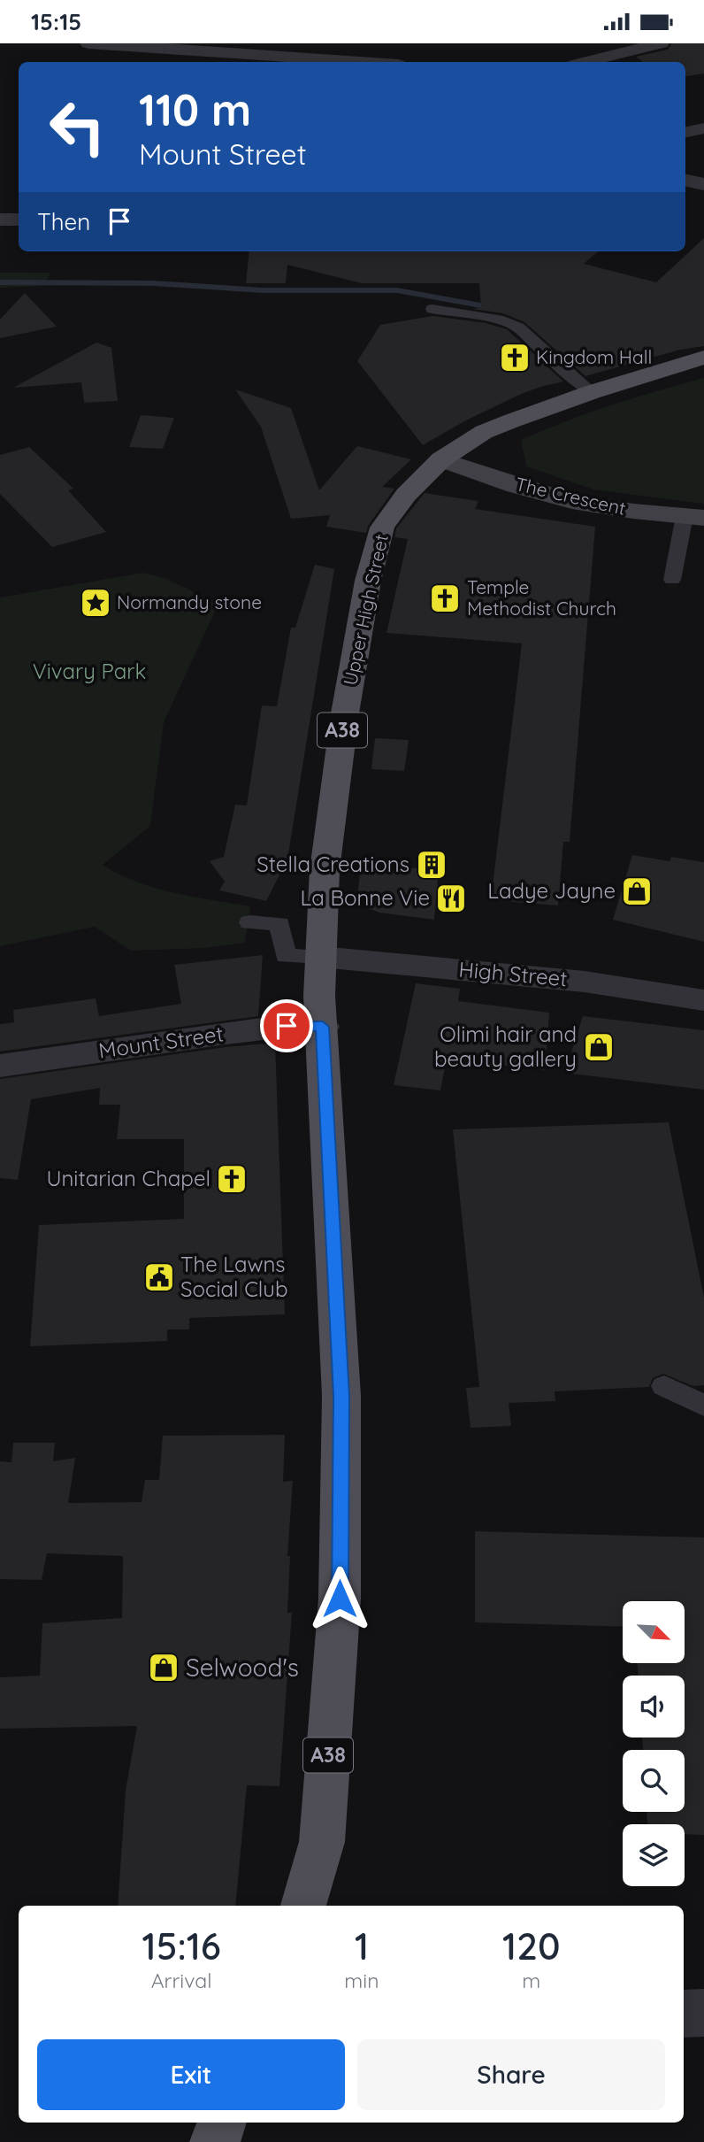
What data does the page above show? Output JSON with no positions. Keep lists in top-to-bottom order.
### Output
{
  "streets": {
    "main road": ["Upper High Street", "A38"],
    "street": ["The Crescent", "High Street", "Mount Street"]
  },
  "crossings": [
    ["The Crescent", "Upper High Street"],
    ["Upper High Street", "A38"],
    ["Upper High Street", "High Street"],
    ["Upper High Street", "Mount Street"],
    ["A38", "Mount Street"]
  ],
  "parks": ["Vivary Park"],
  "places": {
    "church": ["Kingdom Hall", "Temple Methodist Church", "Unitarian Chapel"],
    "place": ["Normandy stone"],
    "building": ["Stella Creations"],
    "shop": ["Ladye Jayne", "Olimi hair and beauty gallery", "Selwood's"],
    "restaurant": ["La Bonne Vie"],
    "public building": ["The Lawns Social Club"]
  },
  "north": "bottom right",
  "page": {
    "status": "15:15",
    "turn": ["110 m", "Mount Street"],
    "then": "Then",
    "eta": [
      "15:16",
      "Arrival",
      "1",
      "min",
      "120",
      "m"
    ],
    "buttons": ["Exit", "Share"]
  }
}
